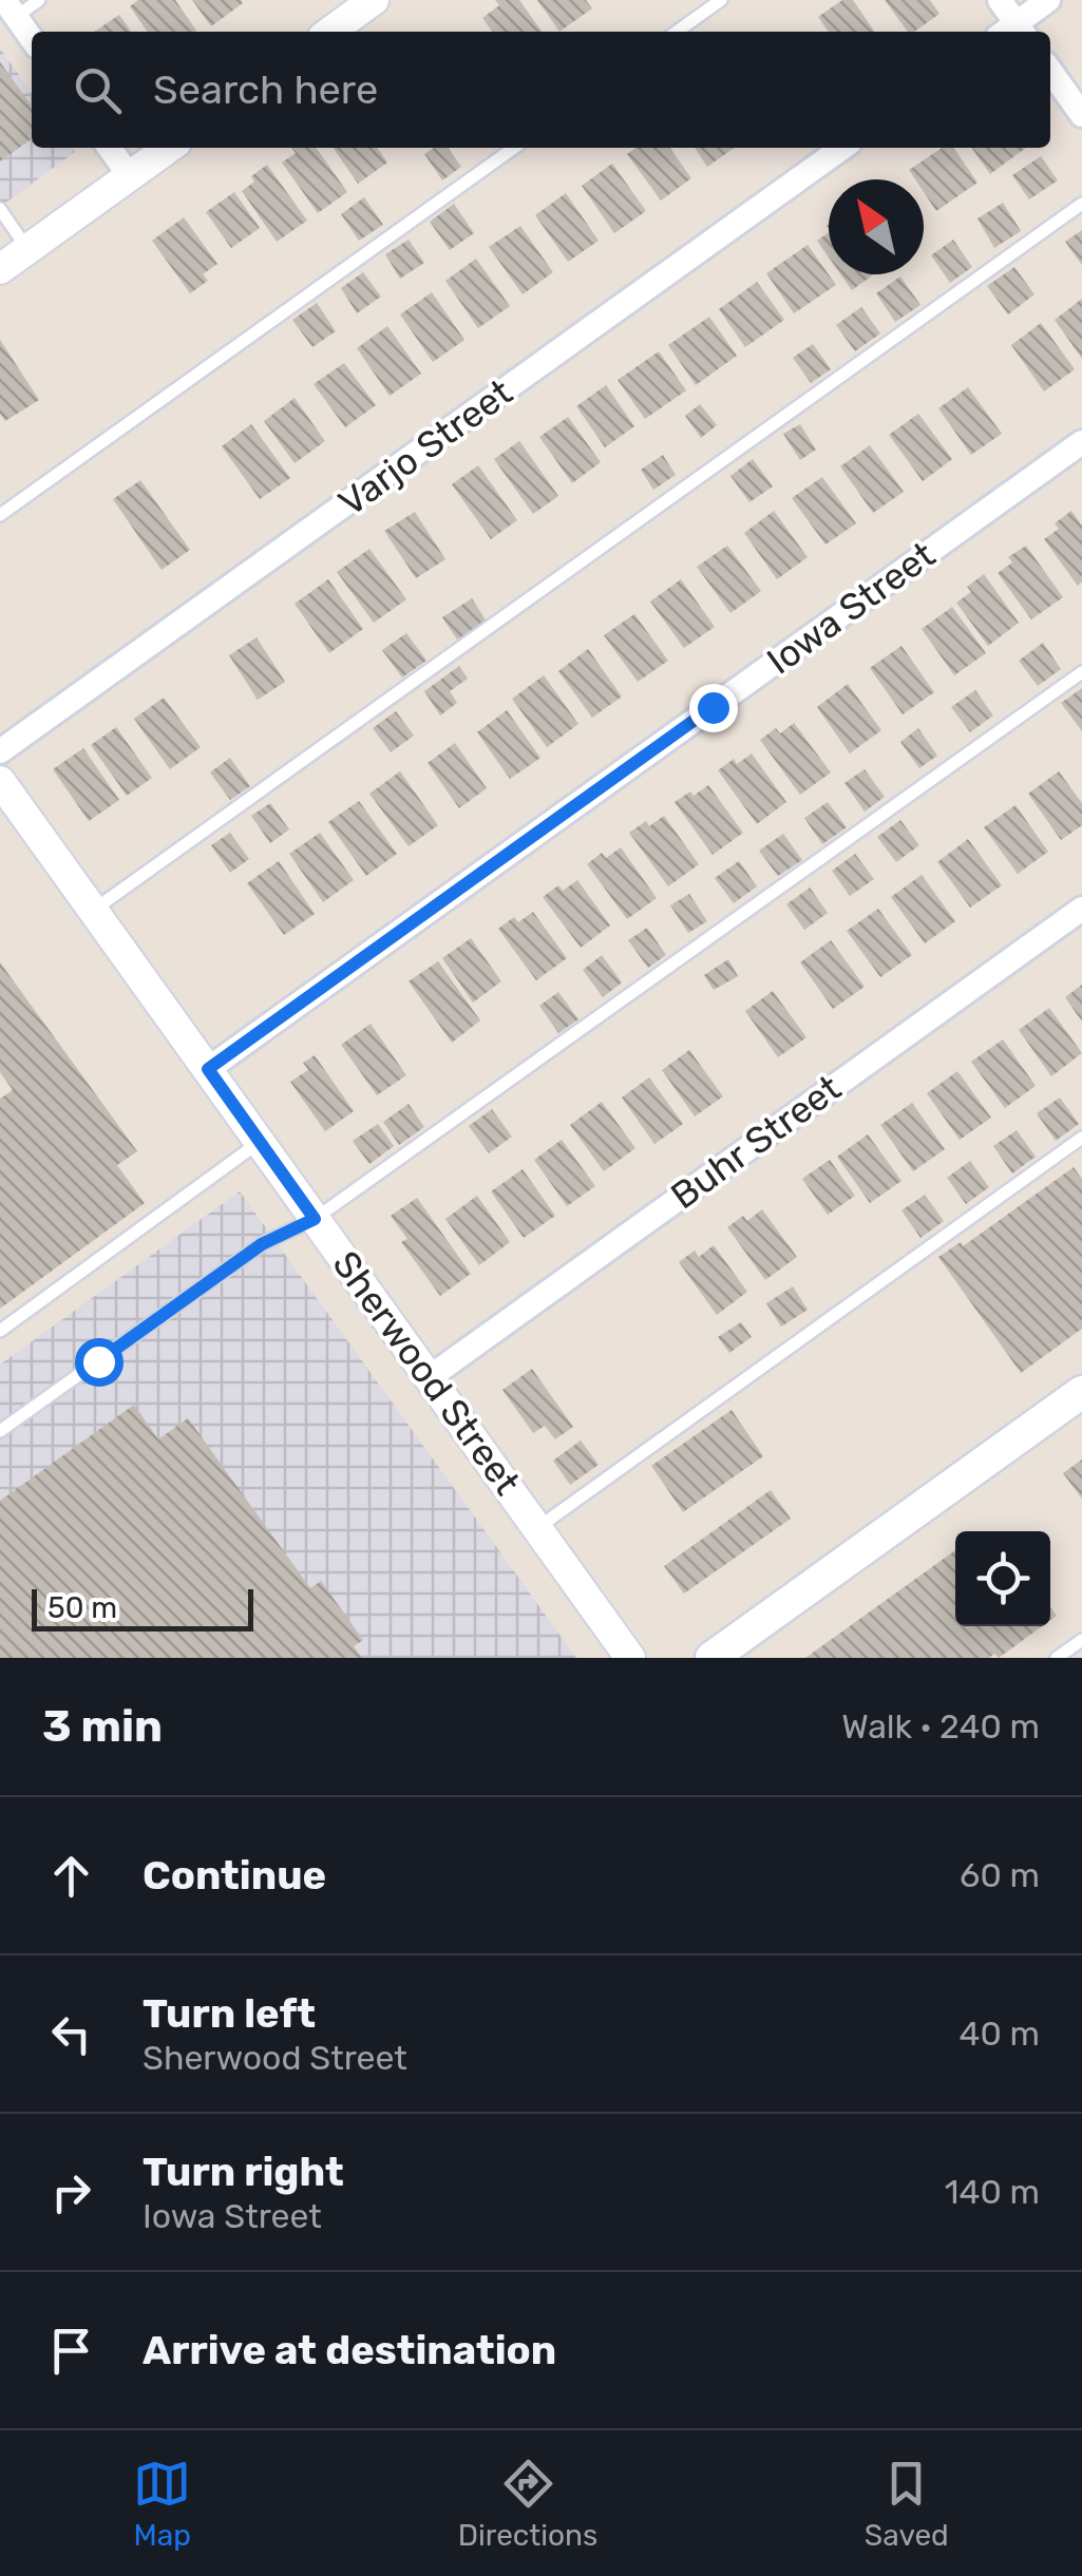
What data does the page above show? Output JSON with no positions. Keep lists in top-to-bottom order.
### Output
{
  "streets": {
    "street": [
      "Varjo Street",
      "Iowa Street",
      "Buhr Street",
      "Sherwood Street"
    ]
  },
  "crossings": [
    ["Iowa Street", "Sherwood Street"],
    ["Buhr Street", "Sherwood Street"]
  ],
  "scale_bar": "50 m",
  "north": "top left",
  "page": {
    "search": "Search here",
    "scale": "50 m",
    "heading": ["3 min", "Walk · 240 m"],
    "list": [
      ["Continue", "60 m"],
      ["Turn left", "Sherwood Street", "40 m"],
      ["Turn right", "Iowa Street", "140 m"],
      "Arrive at destination"
    ],
    "nav": ["Map", "Directions", "Saved"]
  }
}
